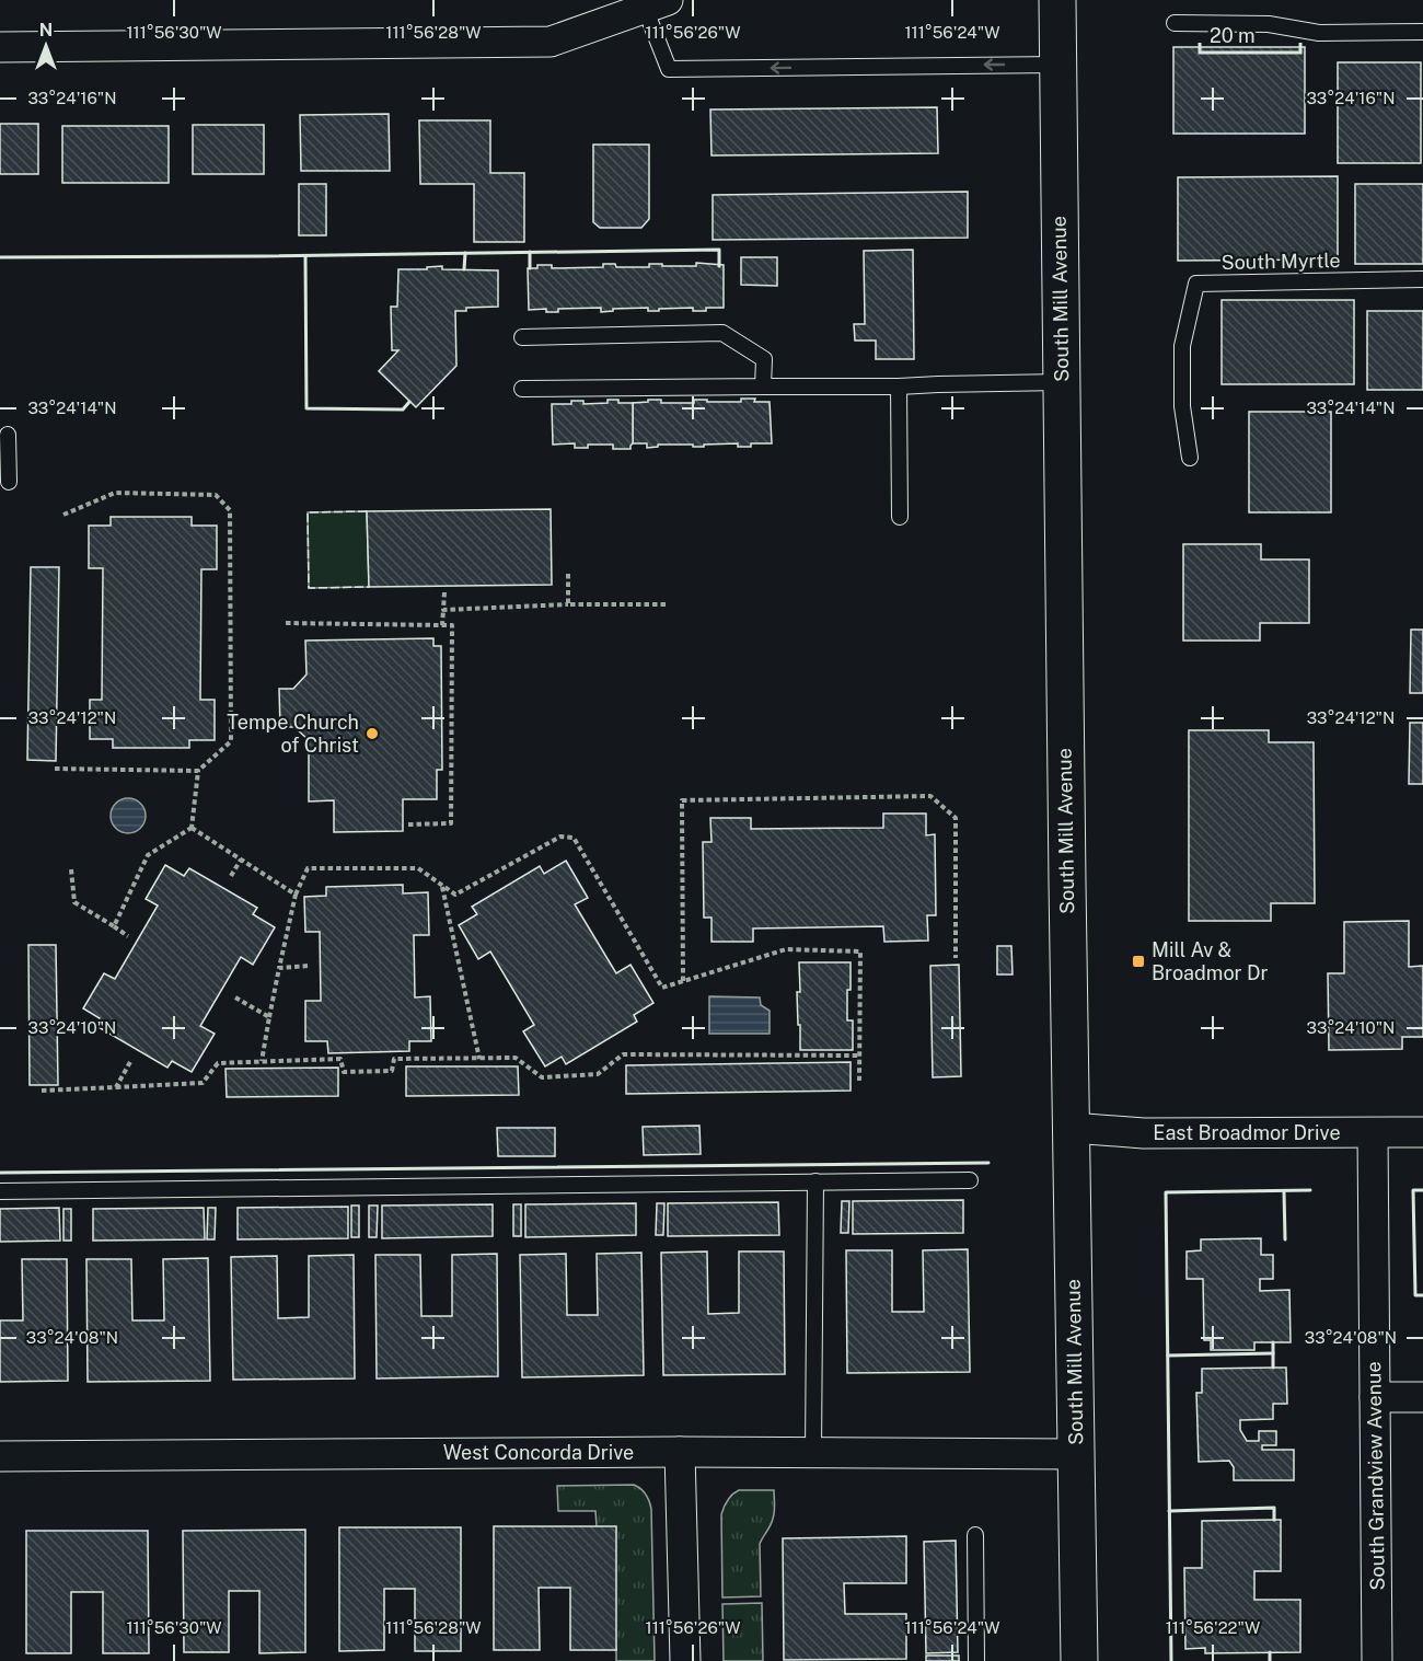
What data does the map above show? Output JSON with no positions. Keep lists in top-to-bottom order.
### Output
{
  "streets": {
    "main road": ["South Mill Avenue"],
    "street": ["East Broadmor Drive", "West Concorda Drive", "South Grandview Avenue"],
    "lane": ["South Myrtle"]
  },
  "crossings": [
    ["South Mill Avenue", "East Broadmor Drive"],
    ["South Mill Avenue", "West Concorda Drive"],
    ["East Broadmor Drive", "South Grandview Avenue"]
  ],
  "places": {
    "other": ["Tempe Church of Christ"],
    "transit": ["Mill Av & Broadmor Dr"]
  },
  "scale_bar": "20 m",
  "north": "top",
  "coordinates": [
    "111°56'30\"W",
    "111°56'28\"W",
    "111°56'26\"W",
    "111°56'24\"W",
    "33°24'16\"N",
    "33°24'14\"N",
    "33°24'12\"N",
    "33°24'10\"N",
    "33°24'08\"N",
    "111°56'22\"W"
  ]
}
